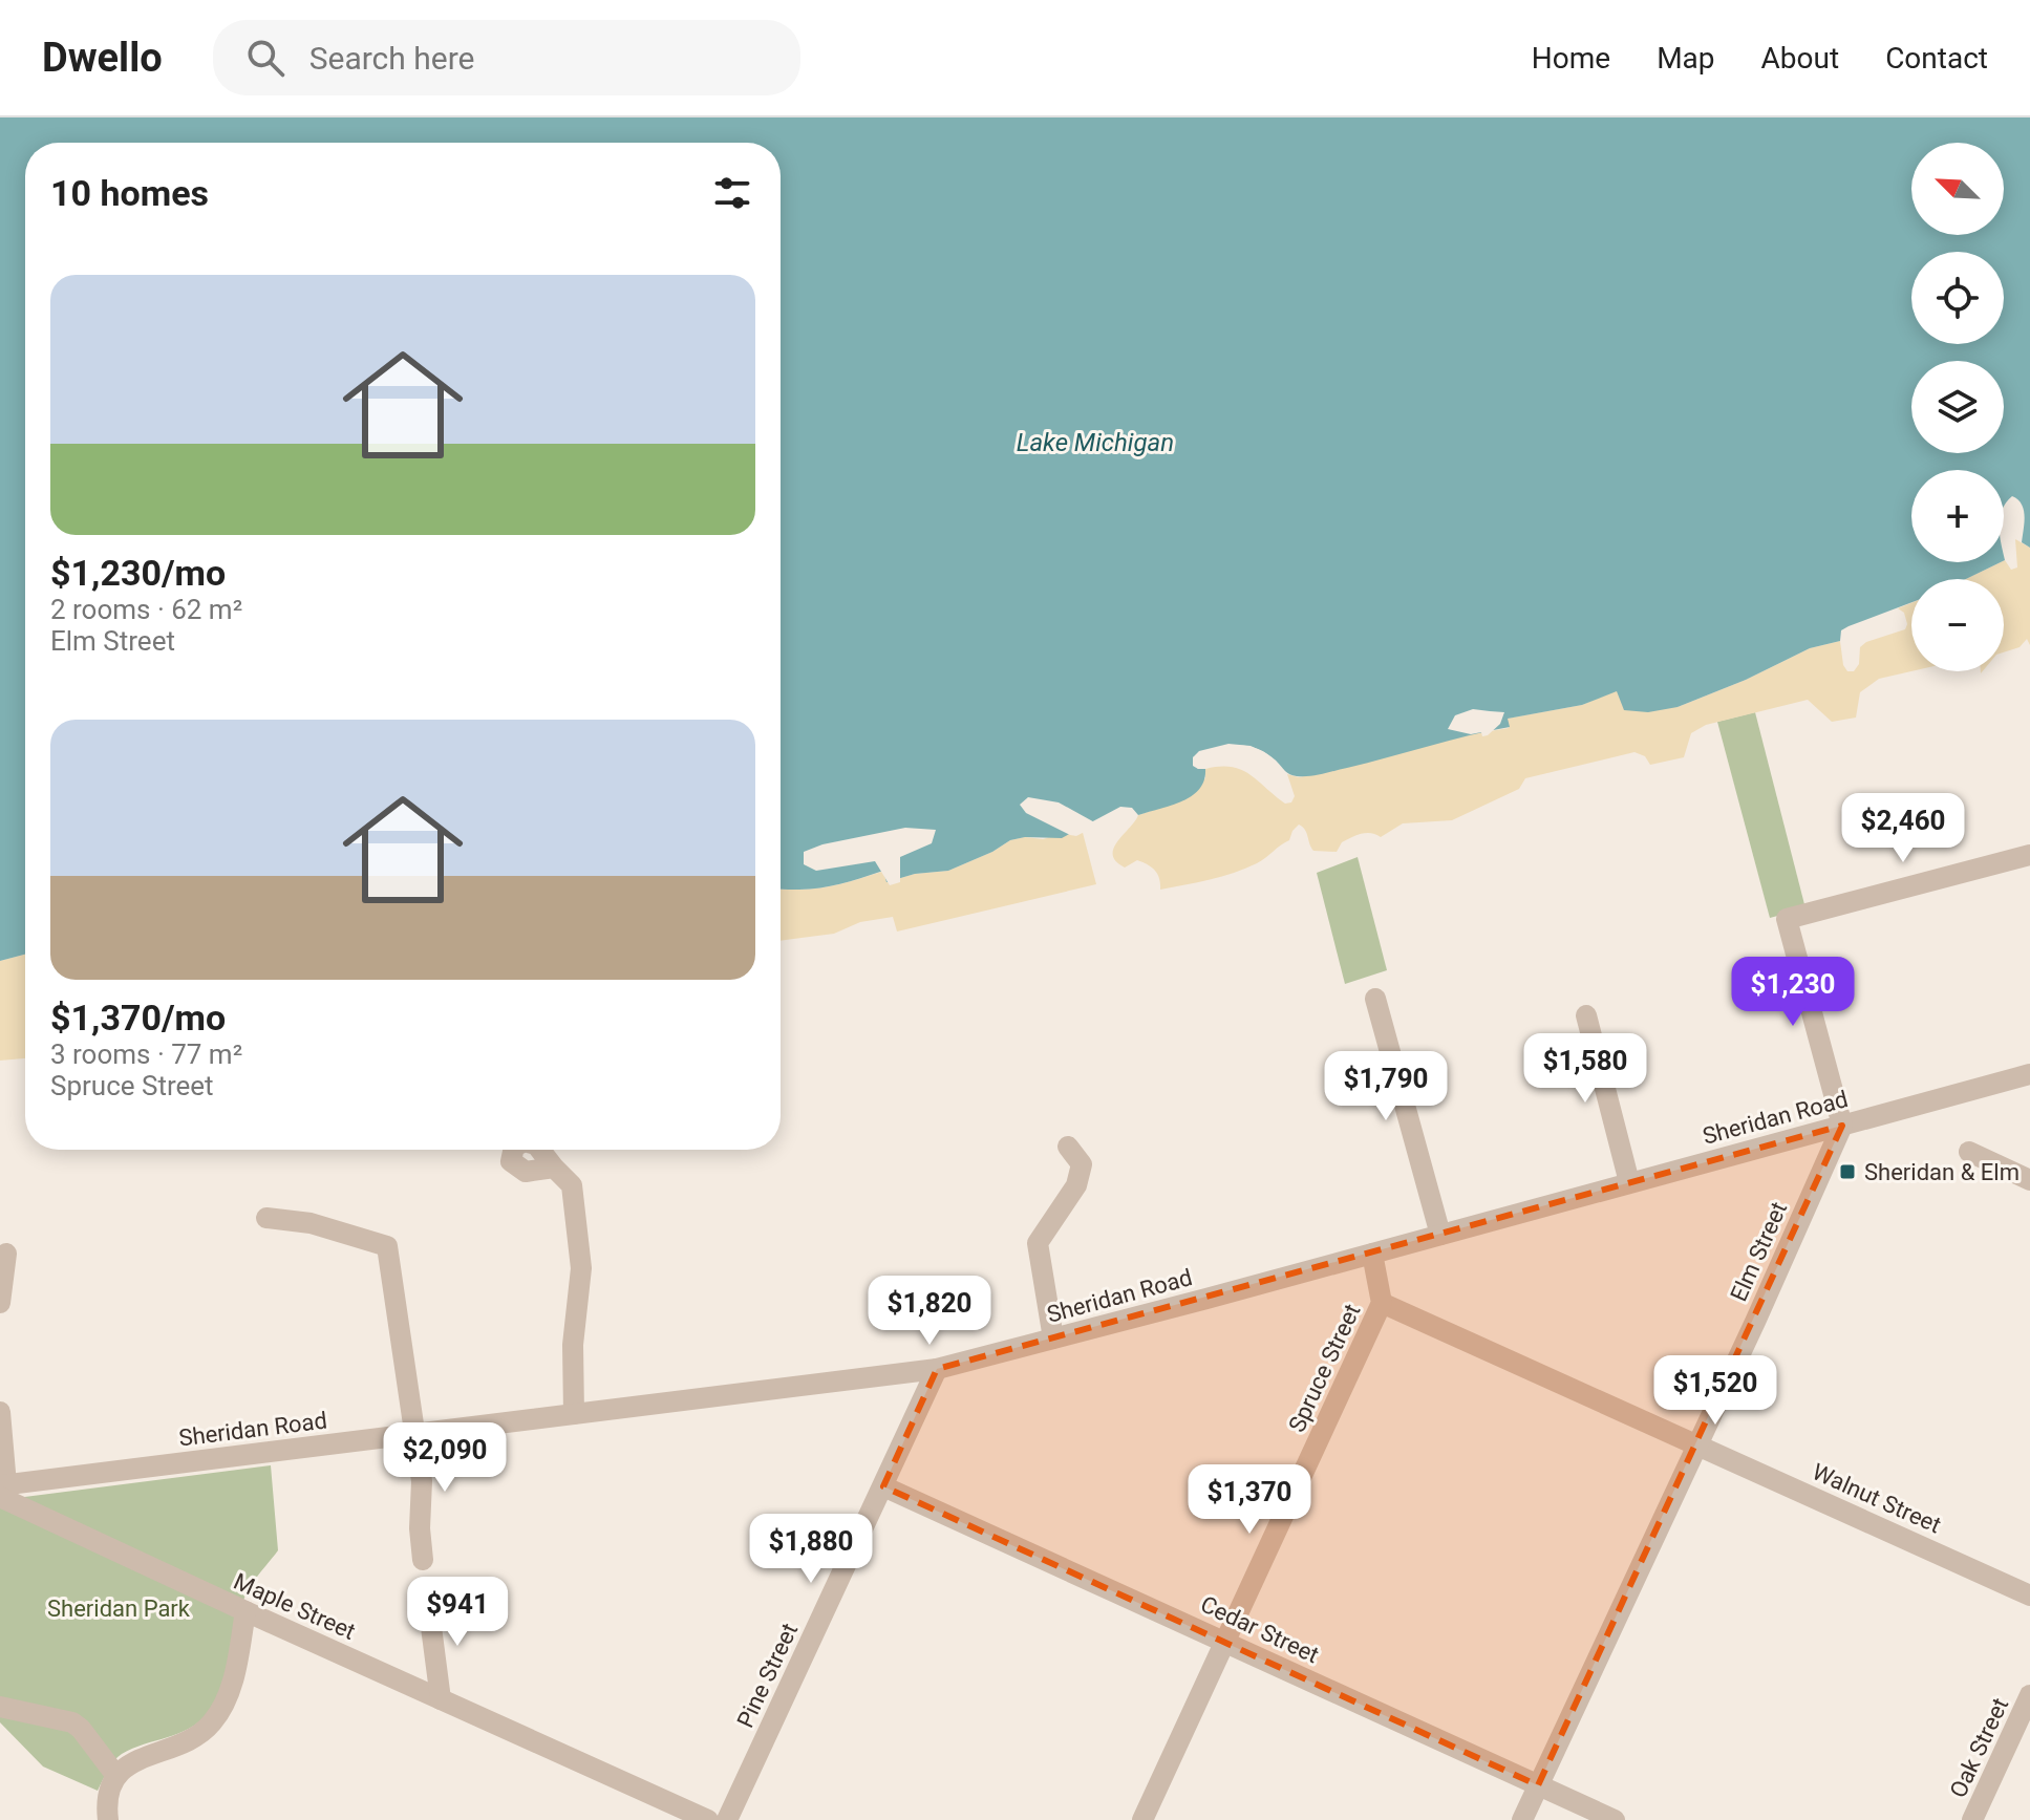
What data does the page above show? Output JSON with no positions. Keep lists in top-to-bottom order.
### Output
{
  "streets": {
    "street": [
      "Sheridan Road",
      "Elm Street",
      "Spruce Street",
      "Walnut Street",
      "Maple Street",
      "Cedar Street",
      "Pine Street",
      "Oak Street"
    ]
  },
  "crossings": [
    ["Sheridan Road", "Elm Street"],
    ["Sheridan Road", "Spruce Street"],
    ["Sheridan Road", "Maple Street"],
    ["Sheridan Road", "Pine Street"],
    ["Elm Street", "Walnut Street"],
    ["Elm Street", "Cedar Street"],
    ["Spruce Street", "Walnut Street"],
    ["Spruce Street", "Cedar Street"],
    ["Cedar Street", "Pine Street"]
  ],
  "water": ["Lake Michigan"],
  "parks": ["Sheridan Park"],
  "places": {
    "transit": ["Sheridan & Elm"]
  },
  "north": "top left",
  "page": {
    "header": "Dwello",
    "search": "Search here",
    "nav": [
      "Home",
      "Map",
      "About",
      "Contact"
    ],
    "map_buttons": ["+", "−"],
    "heading": "10 homes",
    "list": [
      {
        "name": "$1,230/mo",
        "note": "2 rooms · 62 m² · Elm Street"
      },
      {
        "name": "$1,370/mo",
        "note": "3 rooms · 77 m² · Spruce Street"
      }
    ],
    "price": [
      "$2,460",
      "$1,230",
      "$1,580",
      "$1,790",
      "$1,820",
      "$1,520",
      "$2,090",
      "$1,370",
      "$1,880",
      "$941"
    ]
  }
}
